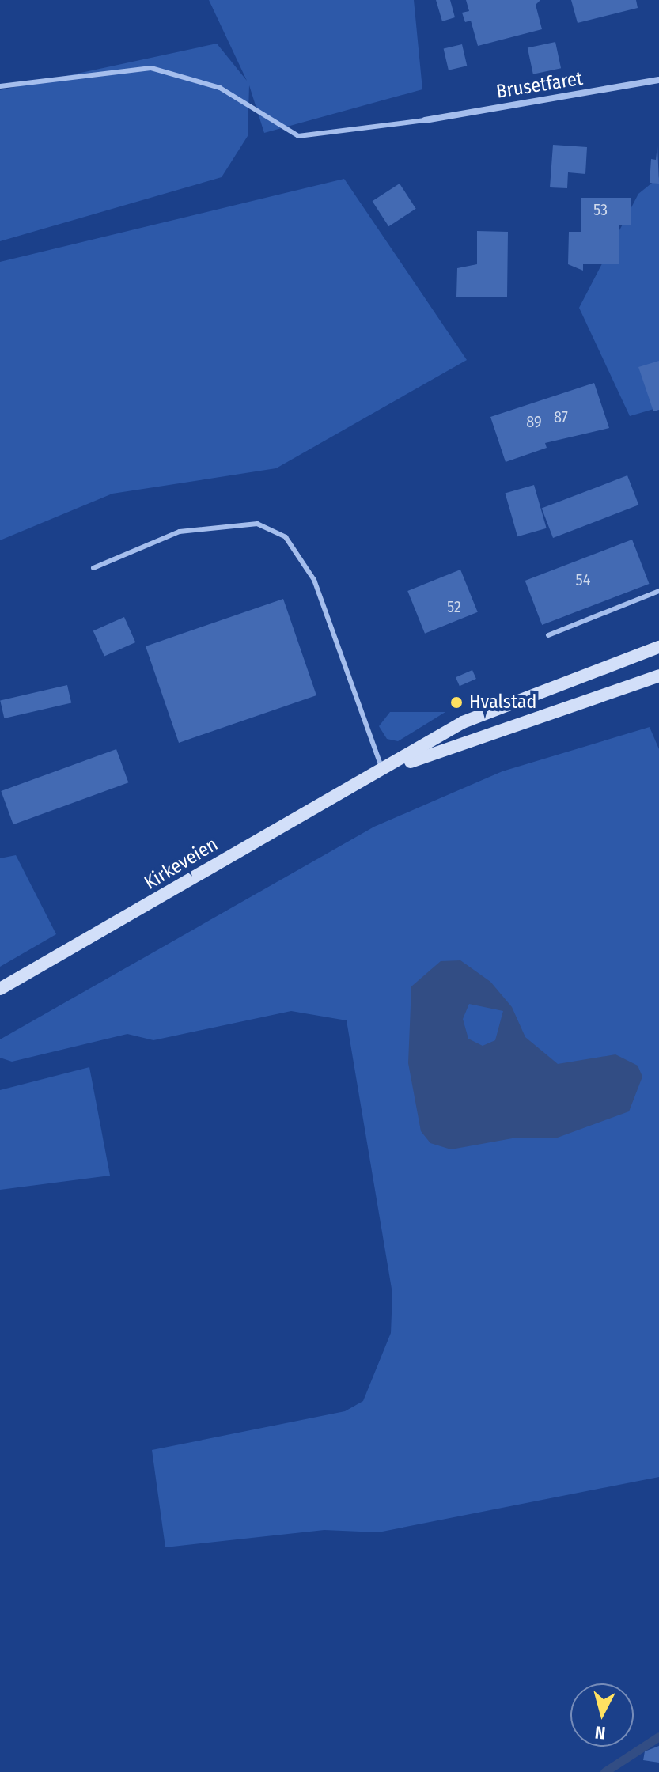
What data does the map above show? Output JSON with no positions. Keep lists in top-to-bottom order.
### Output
{
  "streets": {
    "main road": ["Kirkeveien"],
    "street": ["Brusetfaret"]
  },
  "places": ["Hvalstad"],
  "house_numbers": [
    "53",
    "87",
    "89",
    "54",
    "52"
  ],
  "north": "bottom"
}
